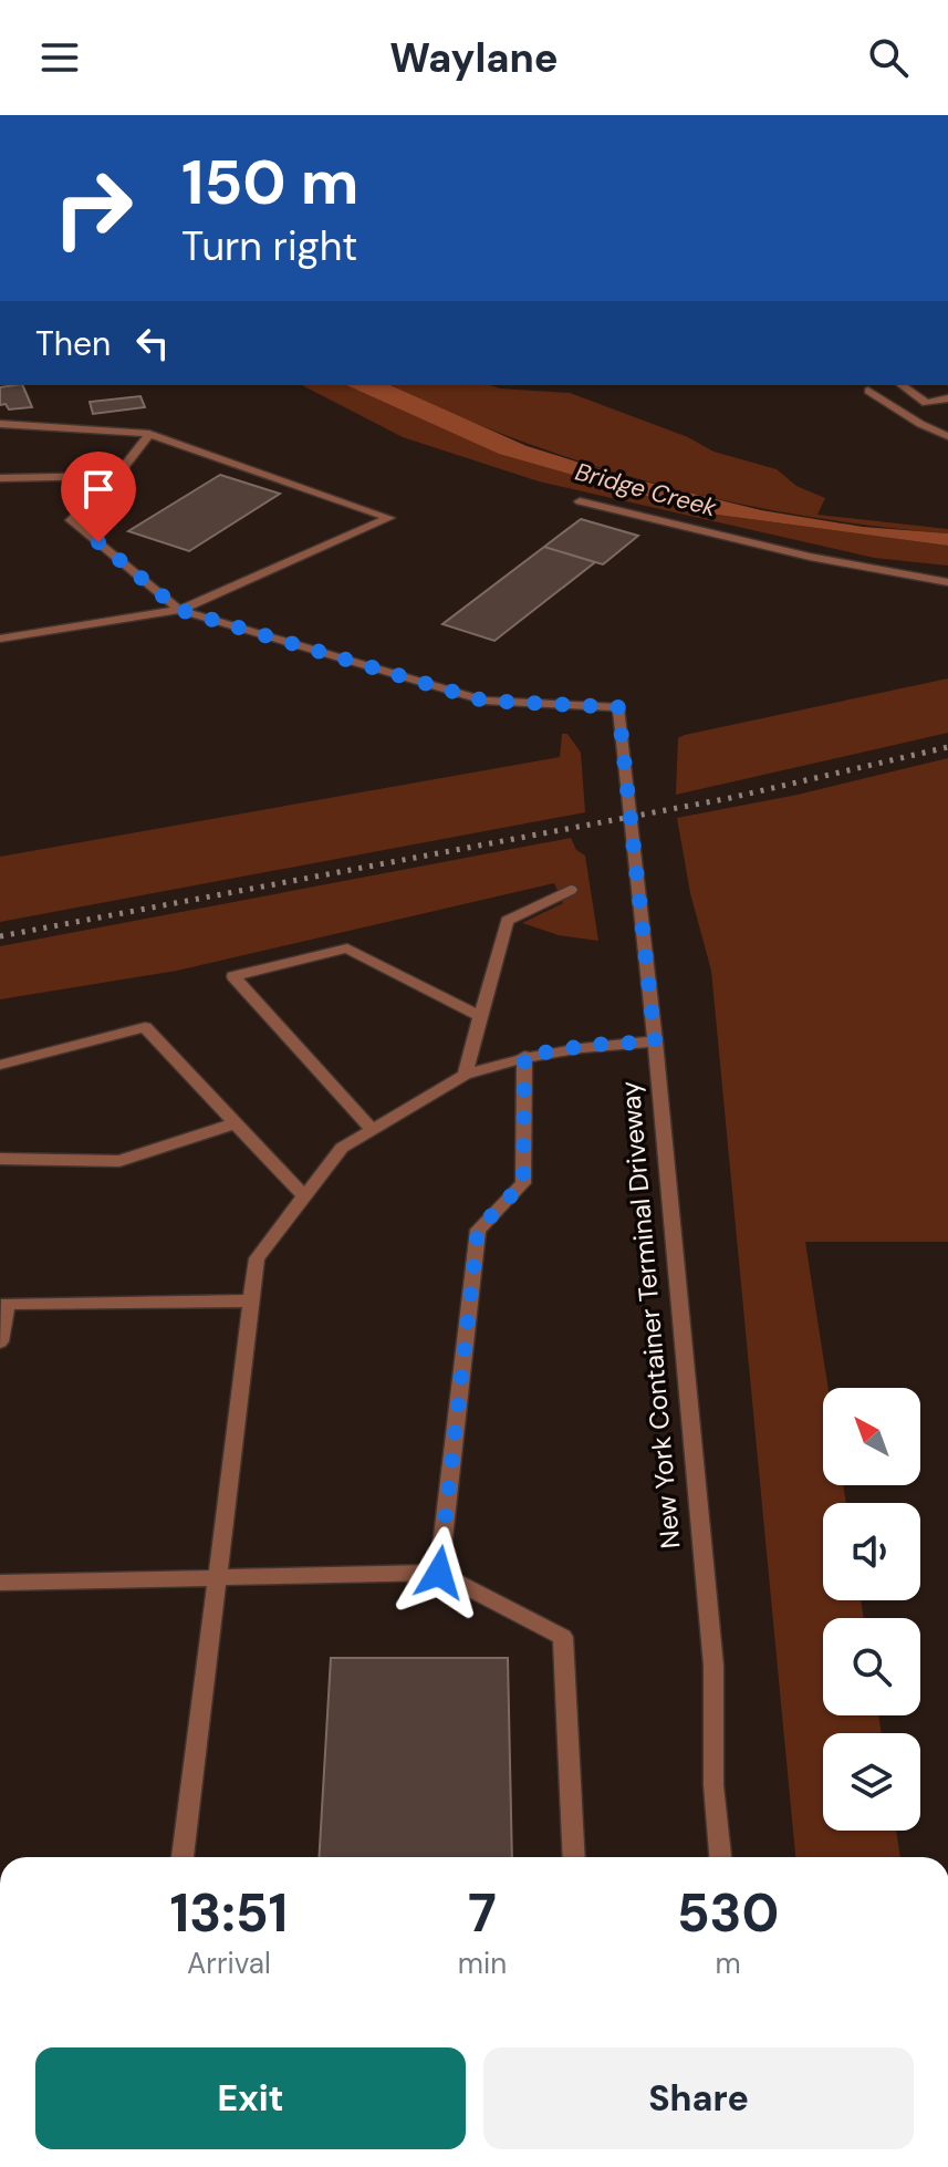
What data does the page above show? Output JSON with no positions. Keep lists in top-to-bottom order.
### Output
{
  "streets": {
    "lane": ["New York Container Terminal Driveway"]
  },
  "water": ["Bridge Creek"],
  "north": "top left",
  "page": {
    "header": "Waylane",
    "turn": ["150 m", "Turn right"],
    "then": "Then",
    "eta": [
      "13:51",
      "Arrival",
      "7",
      "min",
      "530",
      "m"
    ],
    "buttons": ["Exit", "Share"]
  }
}
